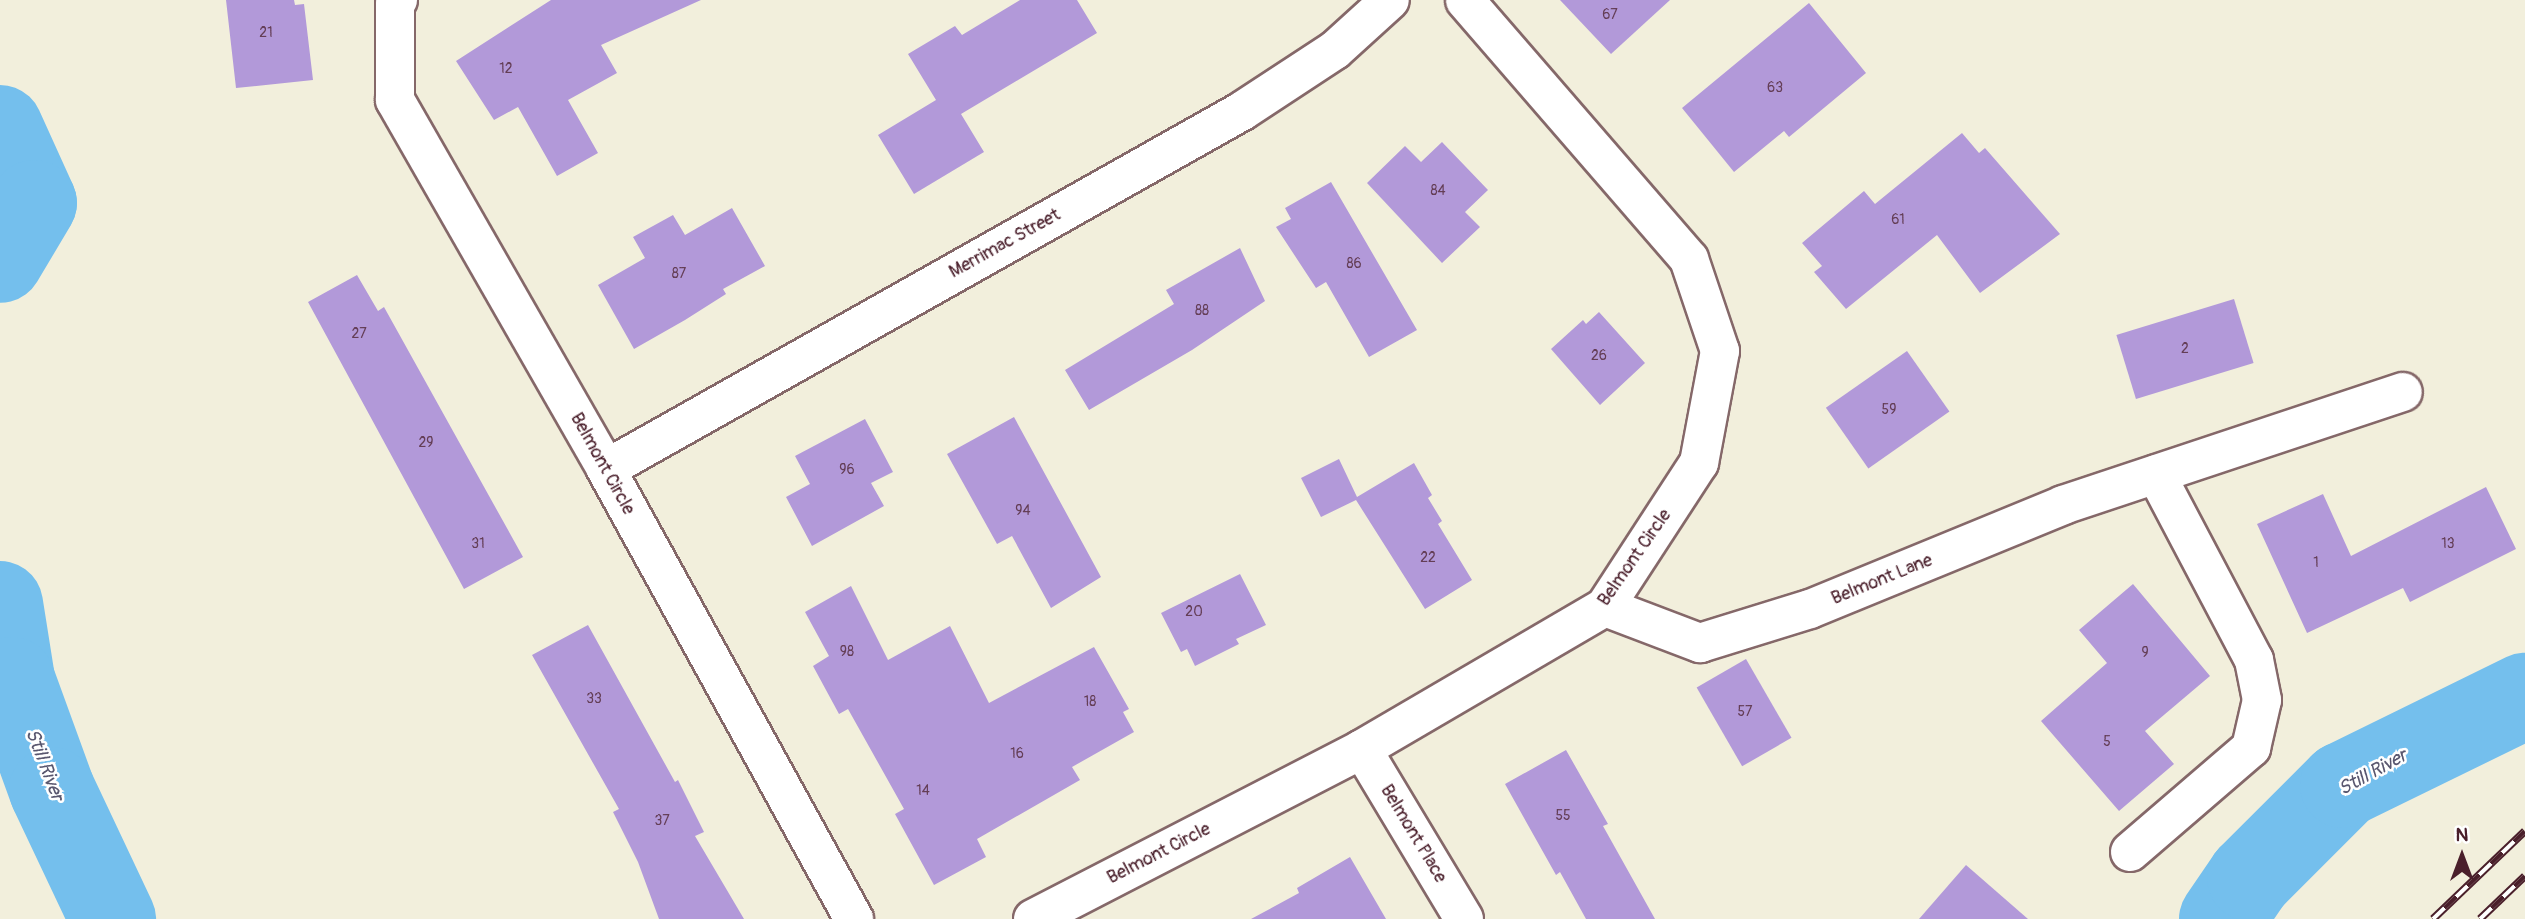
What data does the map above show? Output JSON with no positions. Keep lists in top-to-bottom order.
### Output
{
  "streets": {
    "street": [
      "Merrimac Street",
      "Belmont Circle",
      "Belmont Lane",
      "Belmont Place"
    ]
  },
  "crossings": [
    ["Merrimac Street", "Belmont Circle"],
    ["Belmont Circle", "Belmont Lane"],
    ["Belmont Circle", "Belmont Place"]
  ],
  "water": ["Still River"],
  "house_numbers": [
    "67",
    "21",
    "12",
    "63",
    "84",
    "61",
    "86",
    "87",
    "88",
    "27",
    "2",
    "26",
    "59",
    "29",
    "96",
    "94",
    "31",
    "13",
    "22",
    "1",
    "20",
    "98",
    "9",
    "33",
    "18",
    "57",
    "5",
    "16",
    "14",
    "55",
    "37"
  ],
  "north": "top"
}
